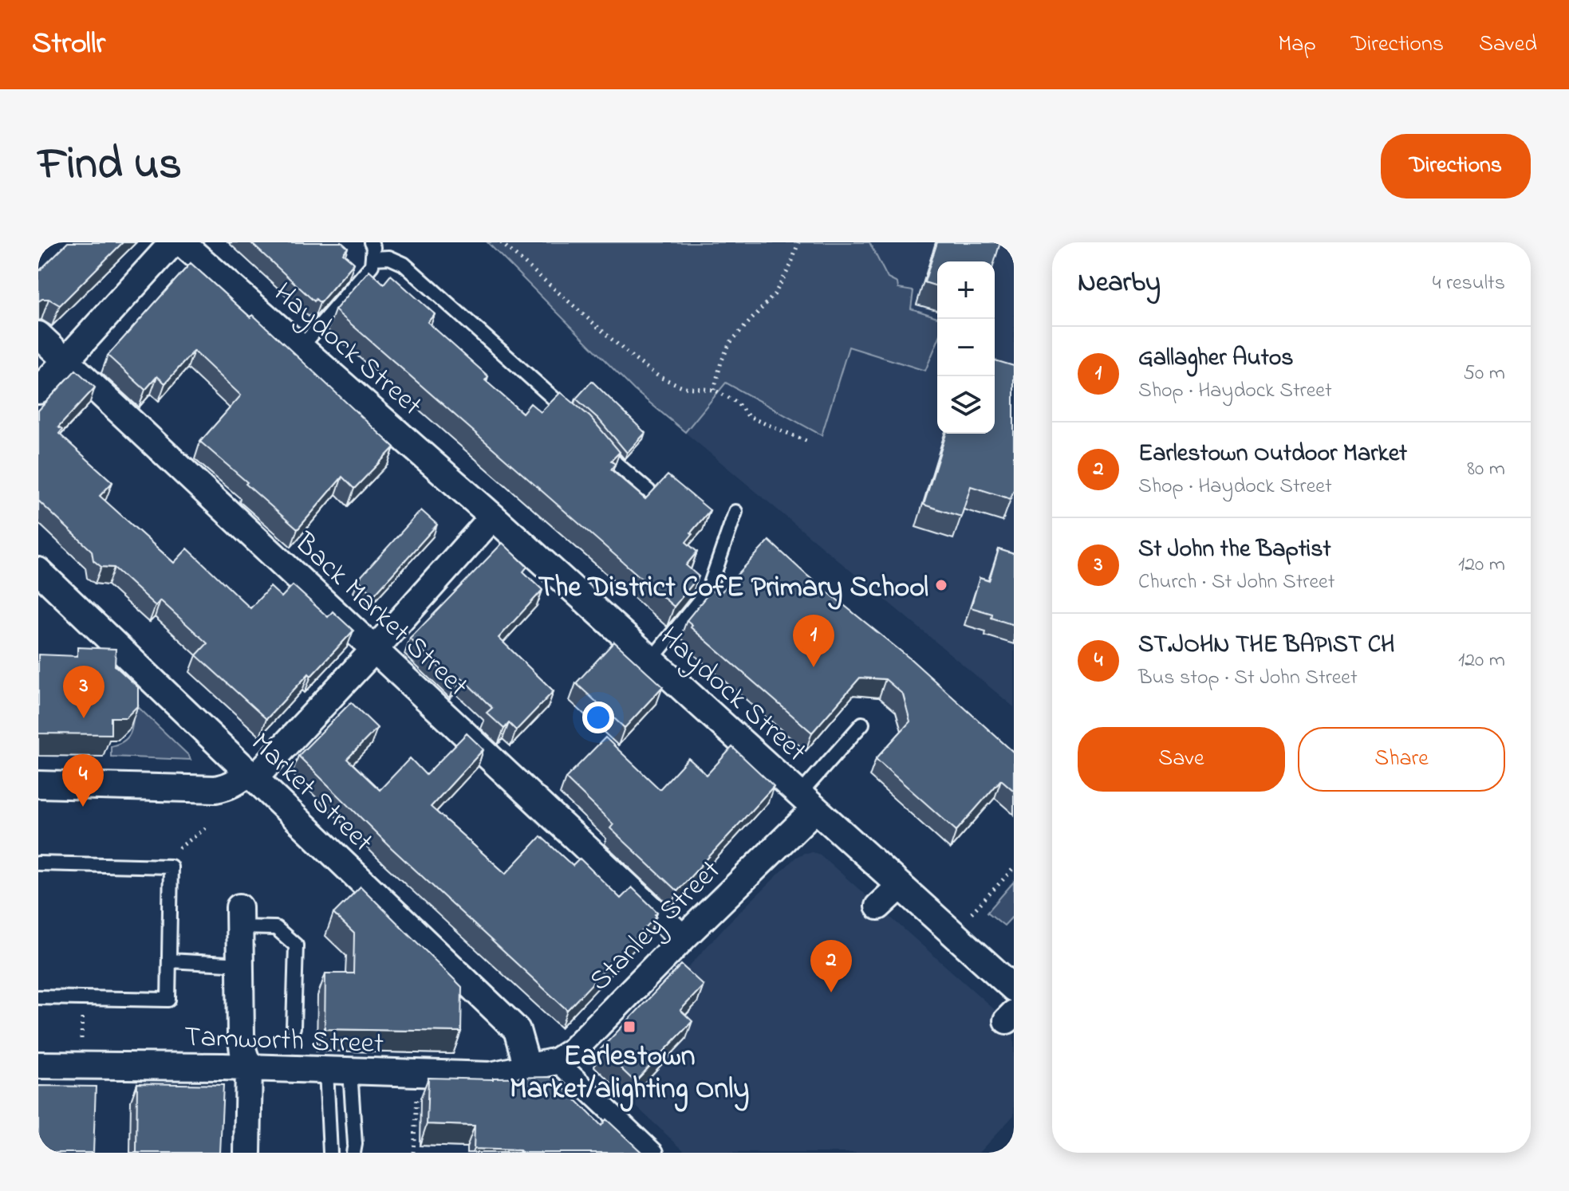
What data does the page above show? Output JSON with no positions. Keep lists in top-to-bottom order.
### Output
{
  "streets": {
    "street": [
      "Haydock Street",
      "Back Market Street",
      "Market Street",
      "Stanley Street",
      "Tamworth Street"
    ]
  },
  "crossings": [
    ["Haydock Street", "Stanley Street"],
    ["Back Market Street", "Stanley Street"],
    ["Market Street", "Stanley Street"],
    ["Market Street", "Tamworth Street"],
    ["Stanley Street", "Tamworth Street"]
  ],
  "places": {
    "other": ["The District CofE Primary School"],
    "transit": ["Earlestown Market/alighting Only"]
  },
  "page": {
    "header": "Strollr",
    "nav": ["Map", "Directions", "Saved"],
    "title": "Find us",
    "buttons": [
      "Directions",
      ["Save", "Share"]
    ],
    "heading": ["Nearby", "4 results"],
    "map_buttons": ["+", "−"],
    "list": [
      {
        "mark": "1",
        "name": "Gallagher Autos",
        "note": "Shop · Haydock Street",
        "value": "50 m"
      },
      {
        "mark": "2",
        "name": "Earlestown Outdoor Market",
        "note": "Shop · Haydock Street",
        "value": "80 m"
      },
      {
        "mark": "3",
        "name": "St John the Baptist",
        "note": "Church · St John Street",
        "value": "120 m"
      },
      {
        "mark": "4",
        "name": "ST.JOHN THE BAPIST CH",
        "note": "Bus stop · St John Street",
        "value": "120 m"
      }
    ],
    "pins": [
      "1",
      "3",
      "4",
      "2"
    ]
  }
}
